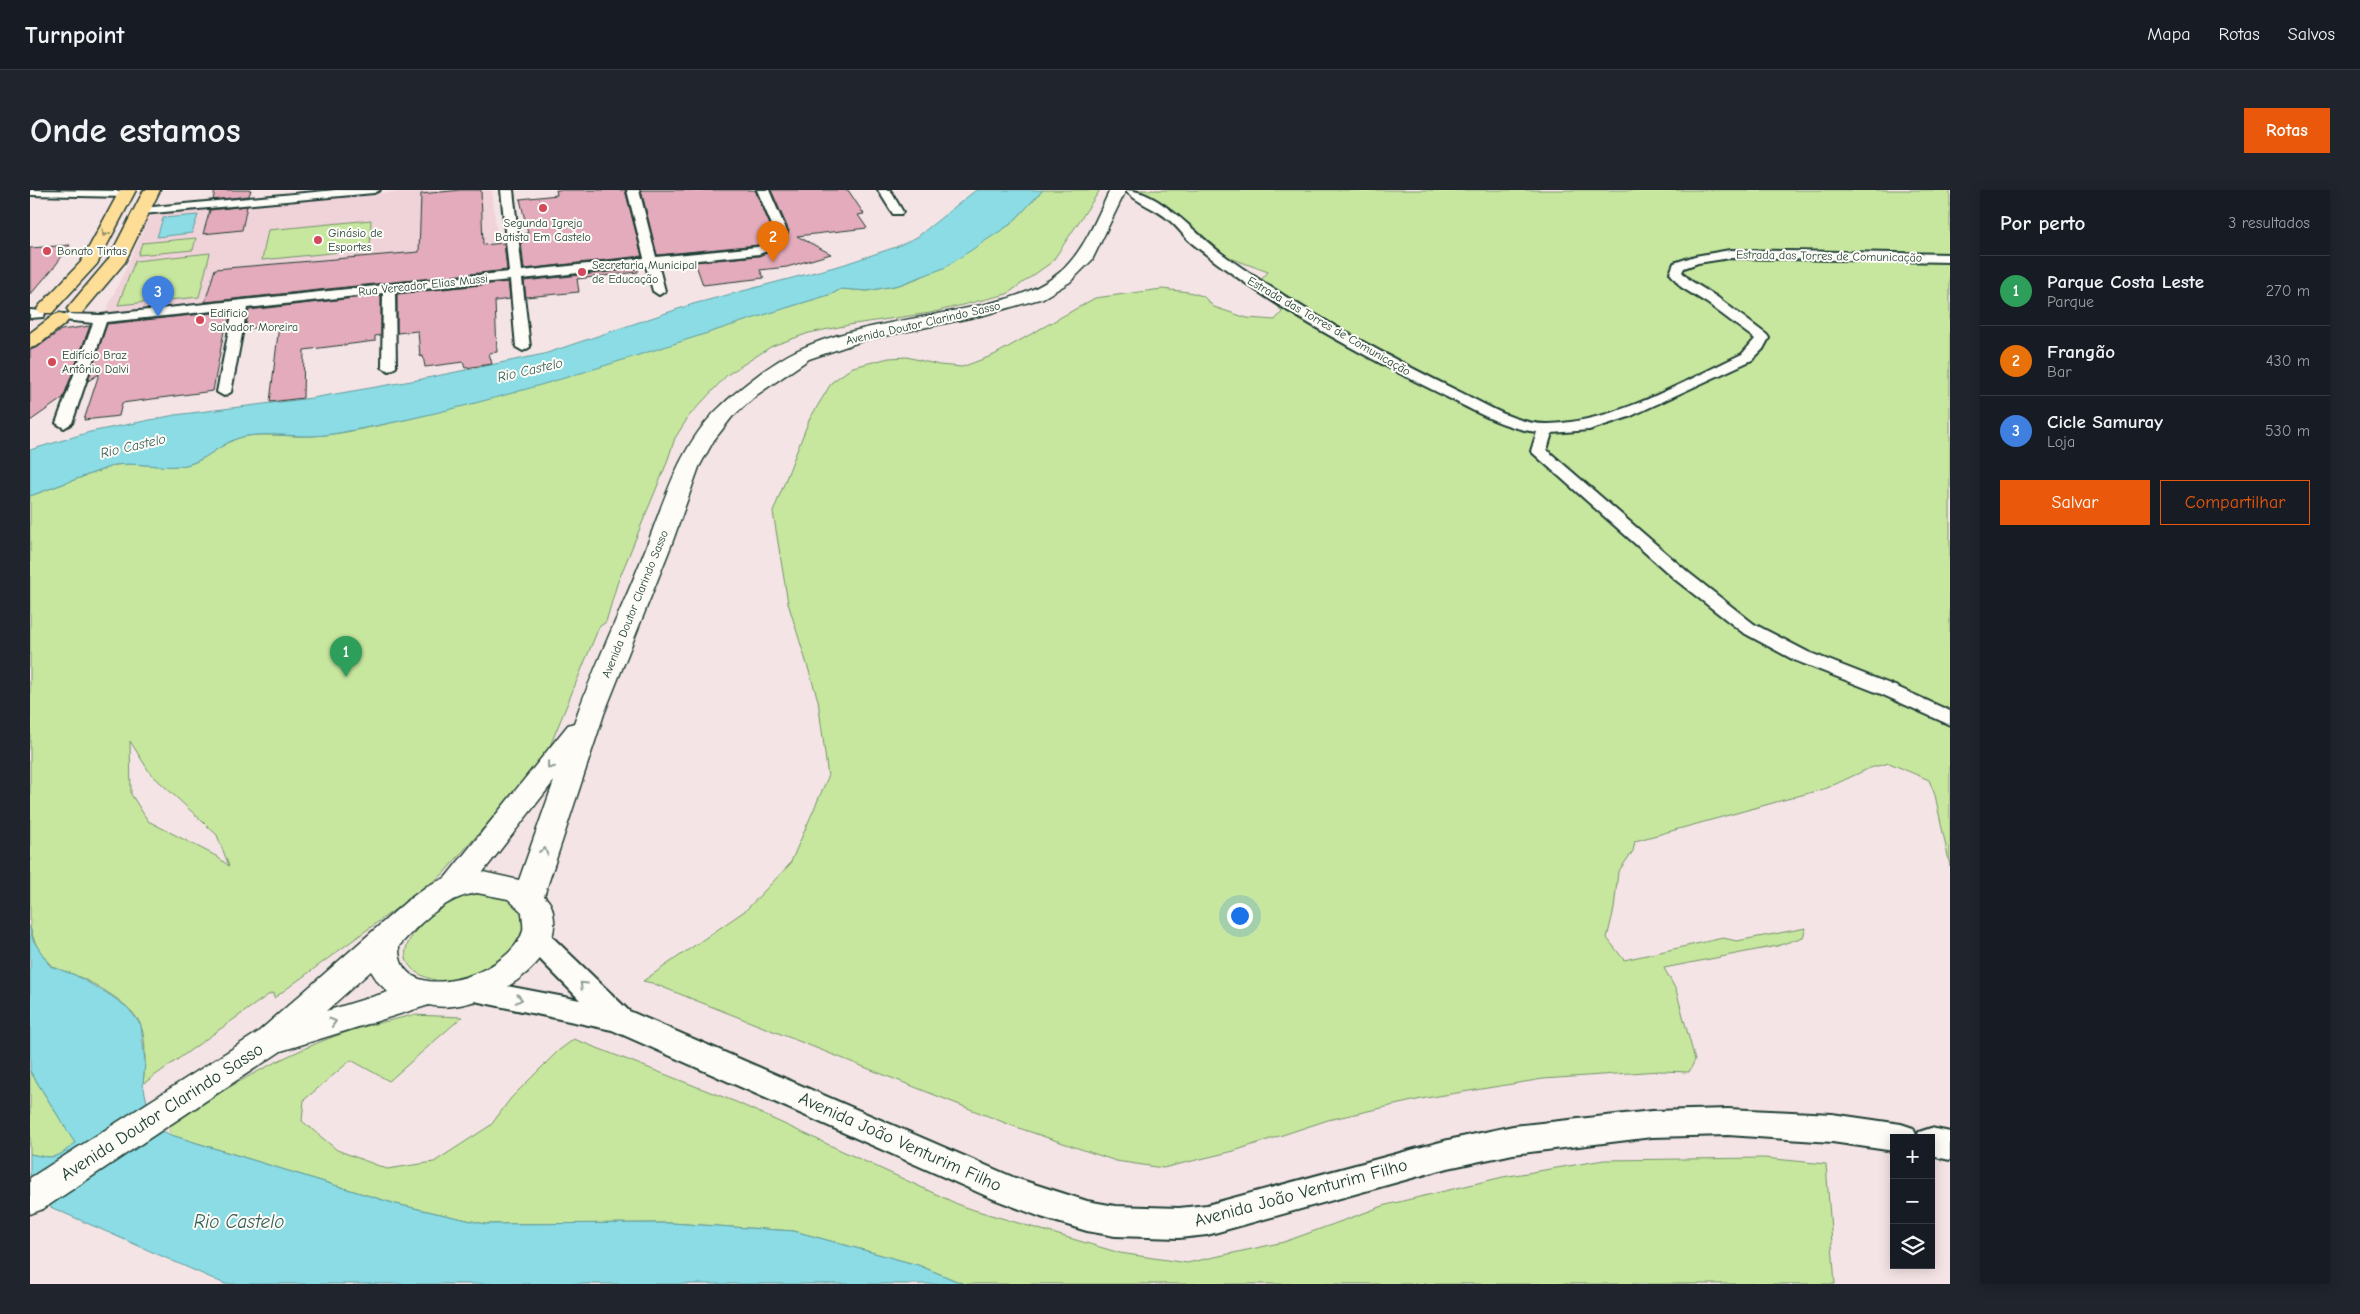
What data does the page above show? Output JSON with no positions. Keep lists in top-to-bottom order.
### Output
{
  "streets": {
    "main road": ["Avenida Doutor Clarindo Sasso"],
    "street": ["Estrada das Torres de Comunicação", "Rua Vereador Elias Mussi", "Avenida João Venturim Filho"]
  },
  "crossings": [
    ["Avenida Doutor Clarindo Sasso", "Avenida João Venturim Filho"]
  ],
  "water": ["Rio Castelo"],
  "places": [
    "Segunda Igreja Batista Em Castelo",
    "Ginásio de Esportes",
    "Bonato Tintas",
    "Secretaria Municipal de Educação",
    "Edificio Salvador Moreira",
    "Edifício Braz Antônio Dalvi"
  ],
  "page": {
    "header": "Turnpoint",
    "nav": ["Mapa", "Rotas", "Salvos"],
    "buttons": [
      "Rotas",
      ["Salvar", "Compartilhar"]
    ],
    "title": "Onde estamos",
    "heading": ["Por perto", "3 resultados"],
    "pins": ["2", "3", "1"],
    "list": [
      {
        "mark": "1",
        "name": "Parque Costa Leste",
        "note": "Parque",
        "value": "270 m"
      },
      {
        "mark": "2",
        "name": "Frangão",
        "note": "Bar",
        "value": "430 m"
      },
      {
        "mark": "3",
        "name": "Cicle Samuray",
        "note": "Loja",
        "value": "530 m"
      }
    ],
    "map_buttons": ["+", "−"]
  }
}
